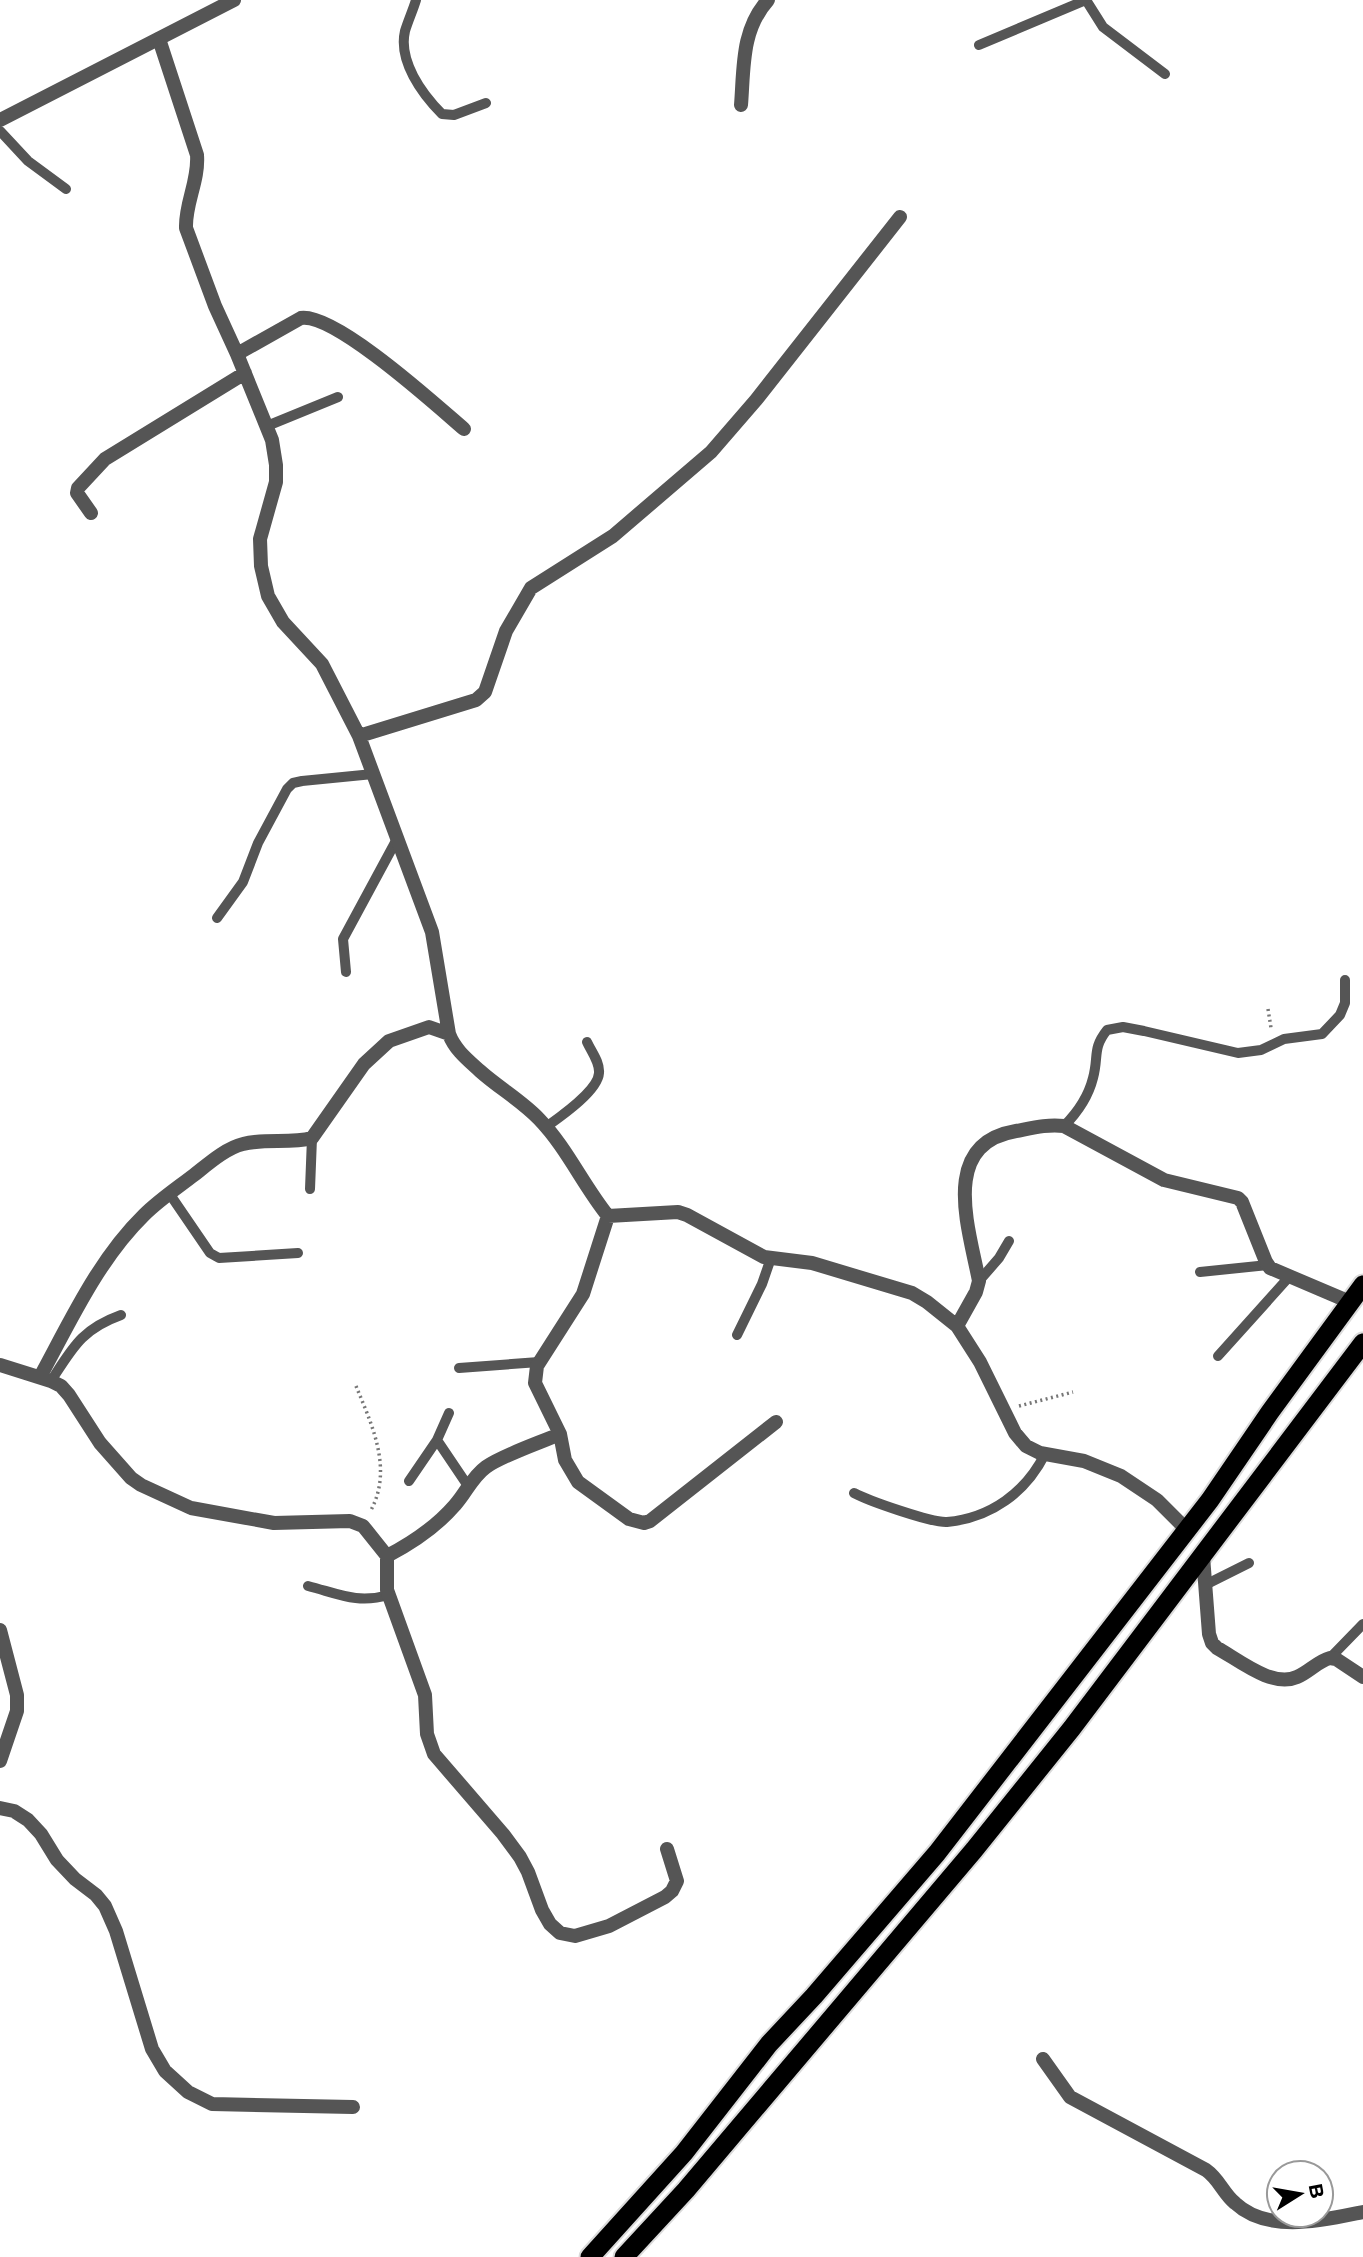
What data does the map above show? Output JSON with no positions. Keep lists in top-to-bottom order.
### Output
{
  "north": "right"
}
